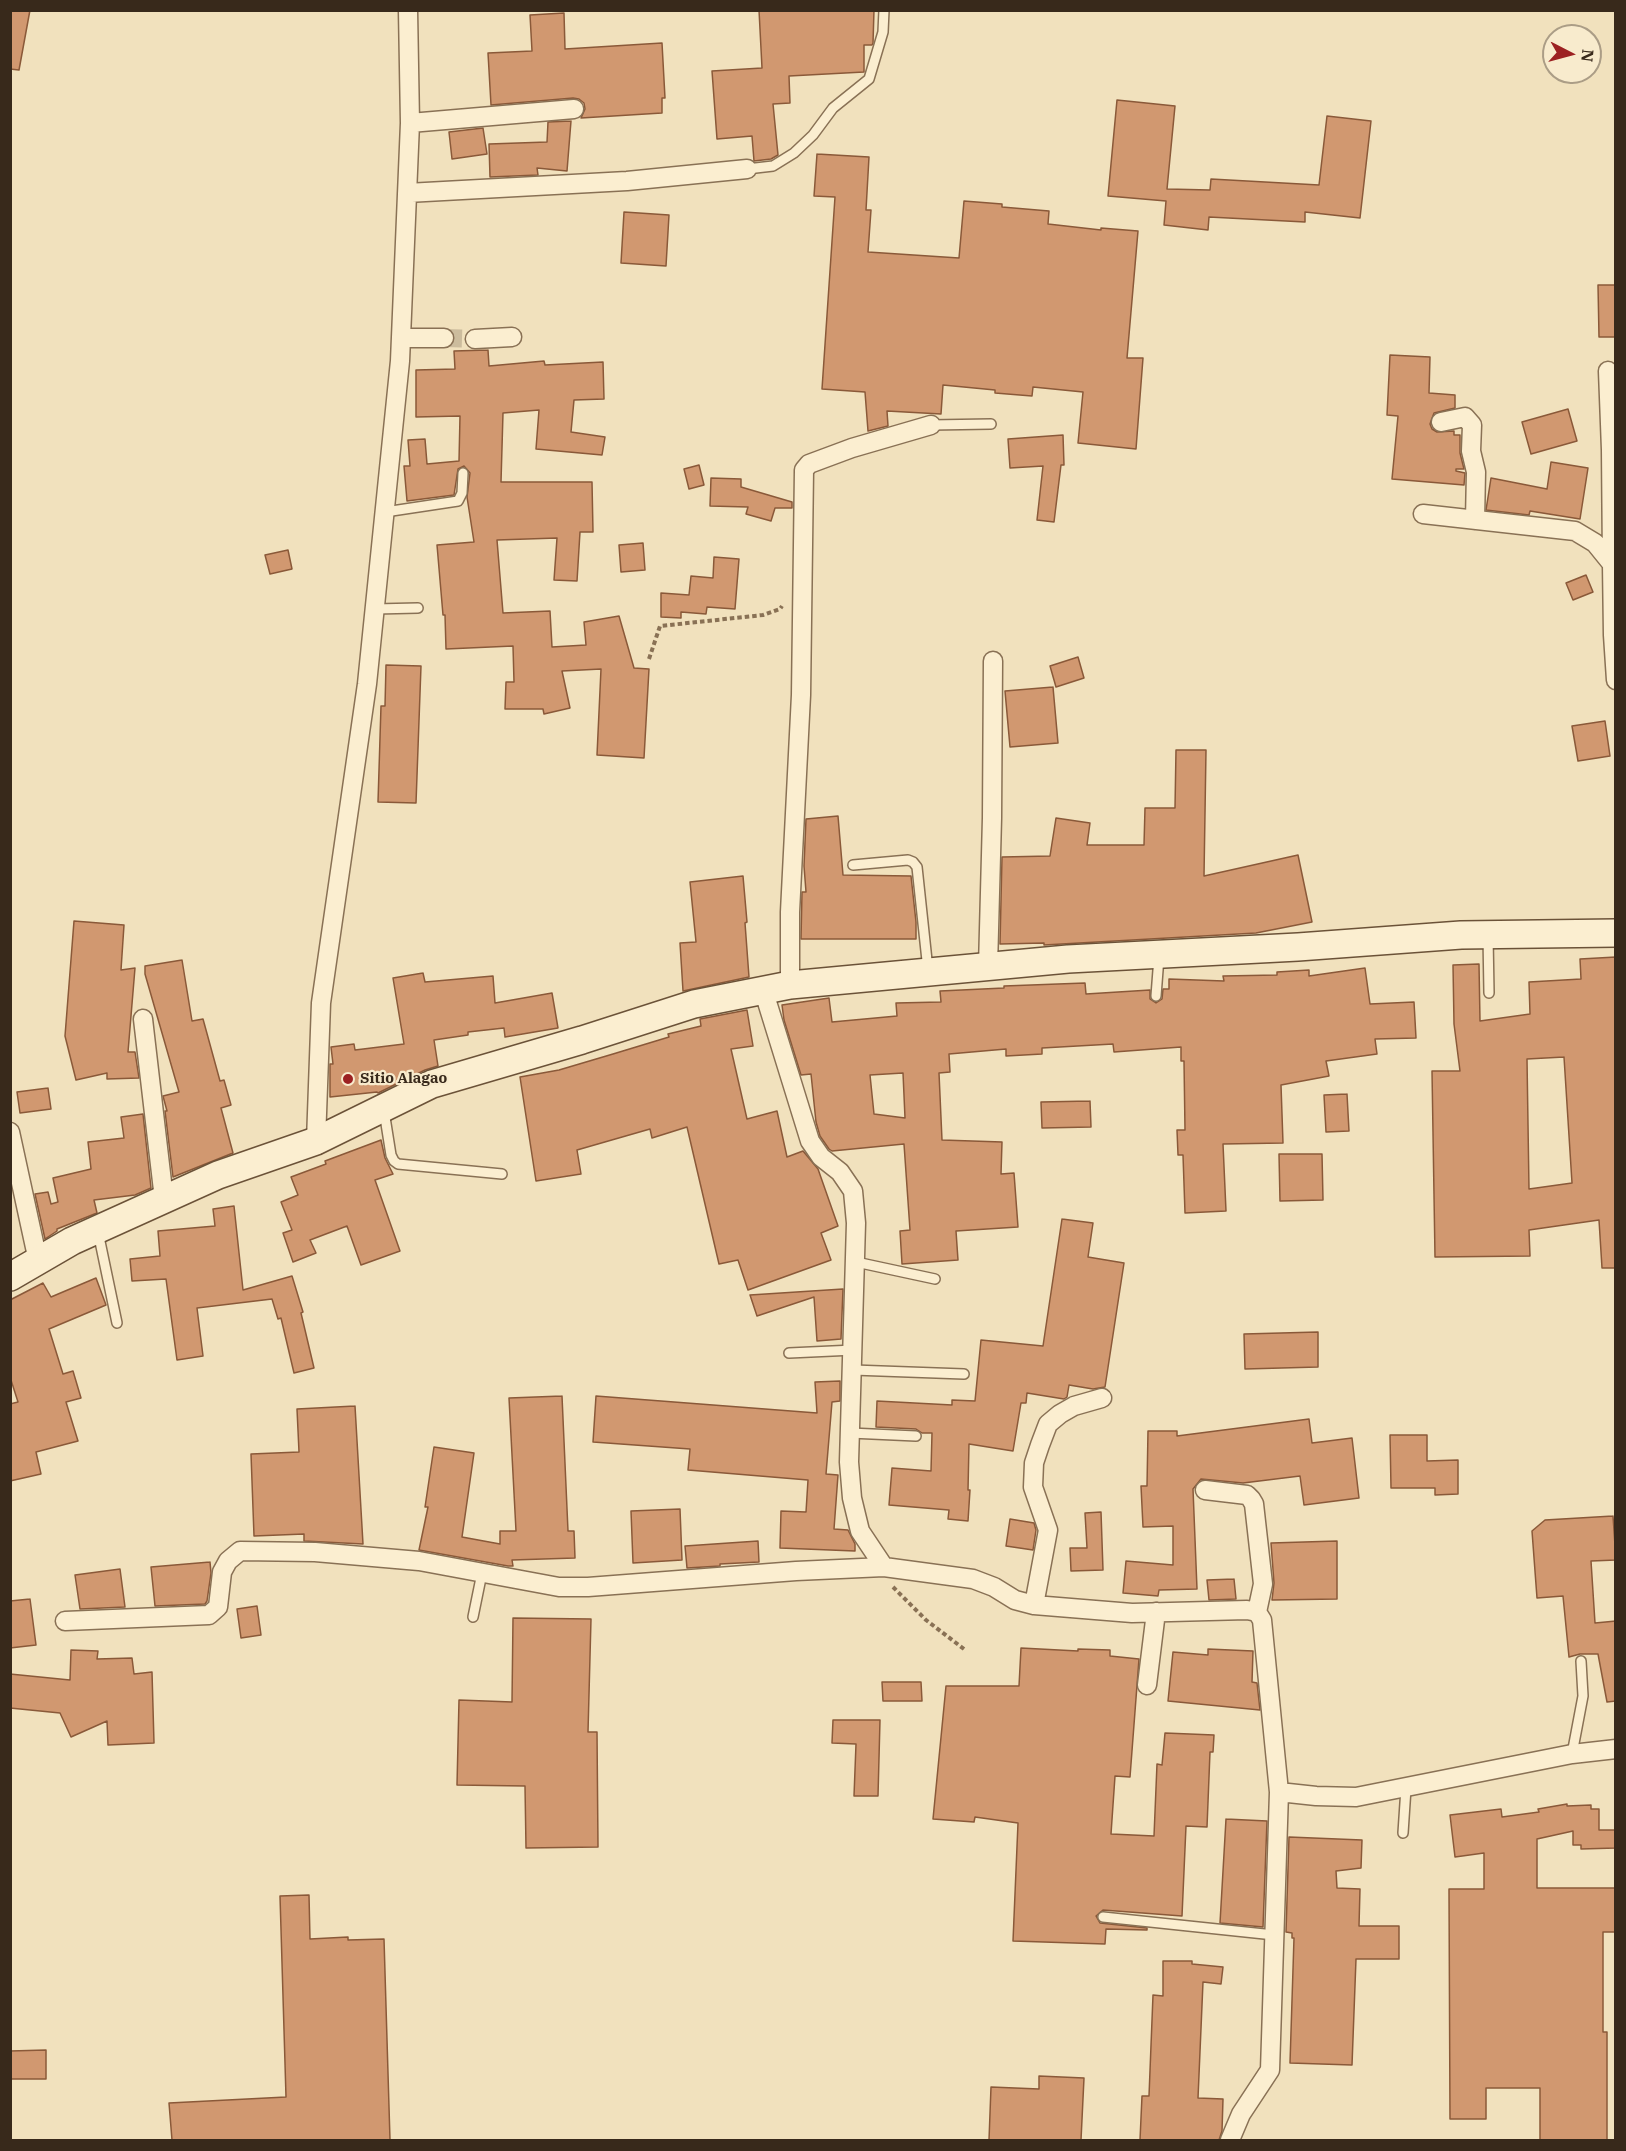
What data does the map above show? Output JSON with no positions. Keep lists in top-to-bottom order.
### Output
{
  "places": ["Sitio Alagao"],
  "north": "right"
}
